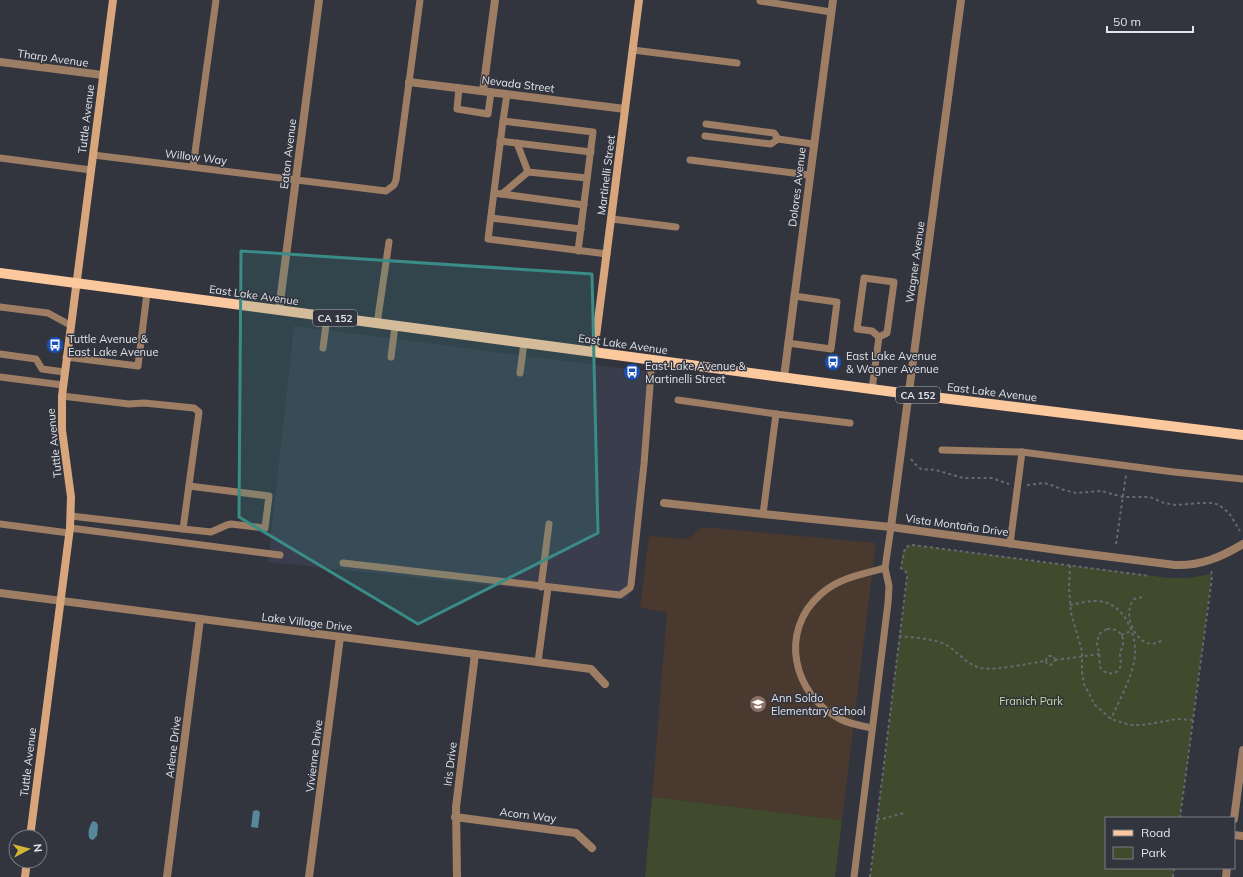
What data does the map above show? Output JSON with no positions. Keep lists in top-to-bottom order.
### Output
{
  "streets": {
    "main road": ["East Lake Avenue", "CA 152"],
    "street": [
      "Tharp Avenue",
      "Nevada Street",
      "Tuttle Avenue",
      "Eaton Avenue",
      "Martinelli Street",
      "Dolores Avenue",
      "Wagner Avenue",
      "Vista Montaña Drive",
      "Lake Village Drive",
      "Arlene Drive",
      "Vivienne Drive",
      "Iris Drive",
      "Acorn Way"
    ],
    "lane": ["Willow Way"]
  },
  "crossings": [
    ["Tharp Avenue", "Tuttle Avenue"],
    ["Nevada Street", "Willow Way"],
    ["Nevada Street", "Martinelli Street"],
    ["Tuttle Avenue", "Willow Way"],
    ["Tuttle Avenue", "East Lake Avenue"],
    ["Tuttle Avenue", "Lake Village Drive"],
    ["Eaton Avenue", "Willow Way"],
    ["Eaton Avenue", "East Lake Avenue"],
    ["Martinelli Street", "East Lake Avenue"],
    ["Dolores Avenue", "East Lake Avenue"],
    ["Wagner Avenue", "East Lake Avenue"],
    ["Wagner Avenue", "Vista Montaña Drive"],
    ["Lake Village Drive", "Arlene Drive"],
    ["Lake Village Drive", "Vivienne Drive"],
    ["Lake Village Drive", "Iris Drive"],
    ["Iris Drive", "Acorn Way"]
  ],
  "parks": ["Franich Park"],
  "places": {
    "bus stop": ["Tuttle Avenue & East Lake Avenue", "East Lake Avenue & Wagner Avenue", "East Lake Avenue & Martinelli Street"],
    "school or university": ["Ann Soldo Elementary School"]
  },
  "legend": ["Road", "Park"],
  "scale_bar": "50 m",
  "north": "right"
}
